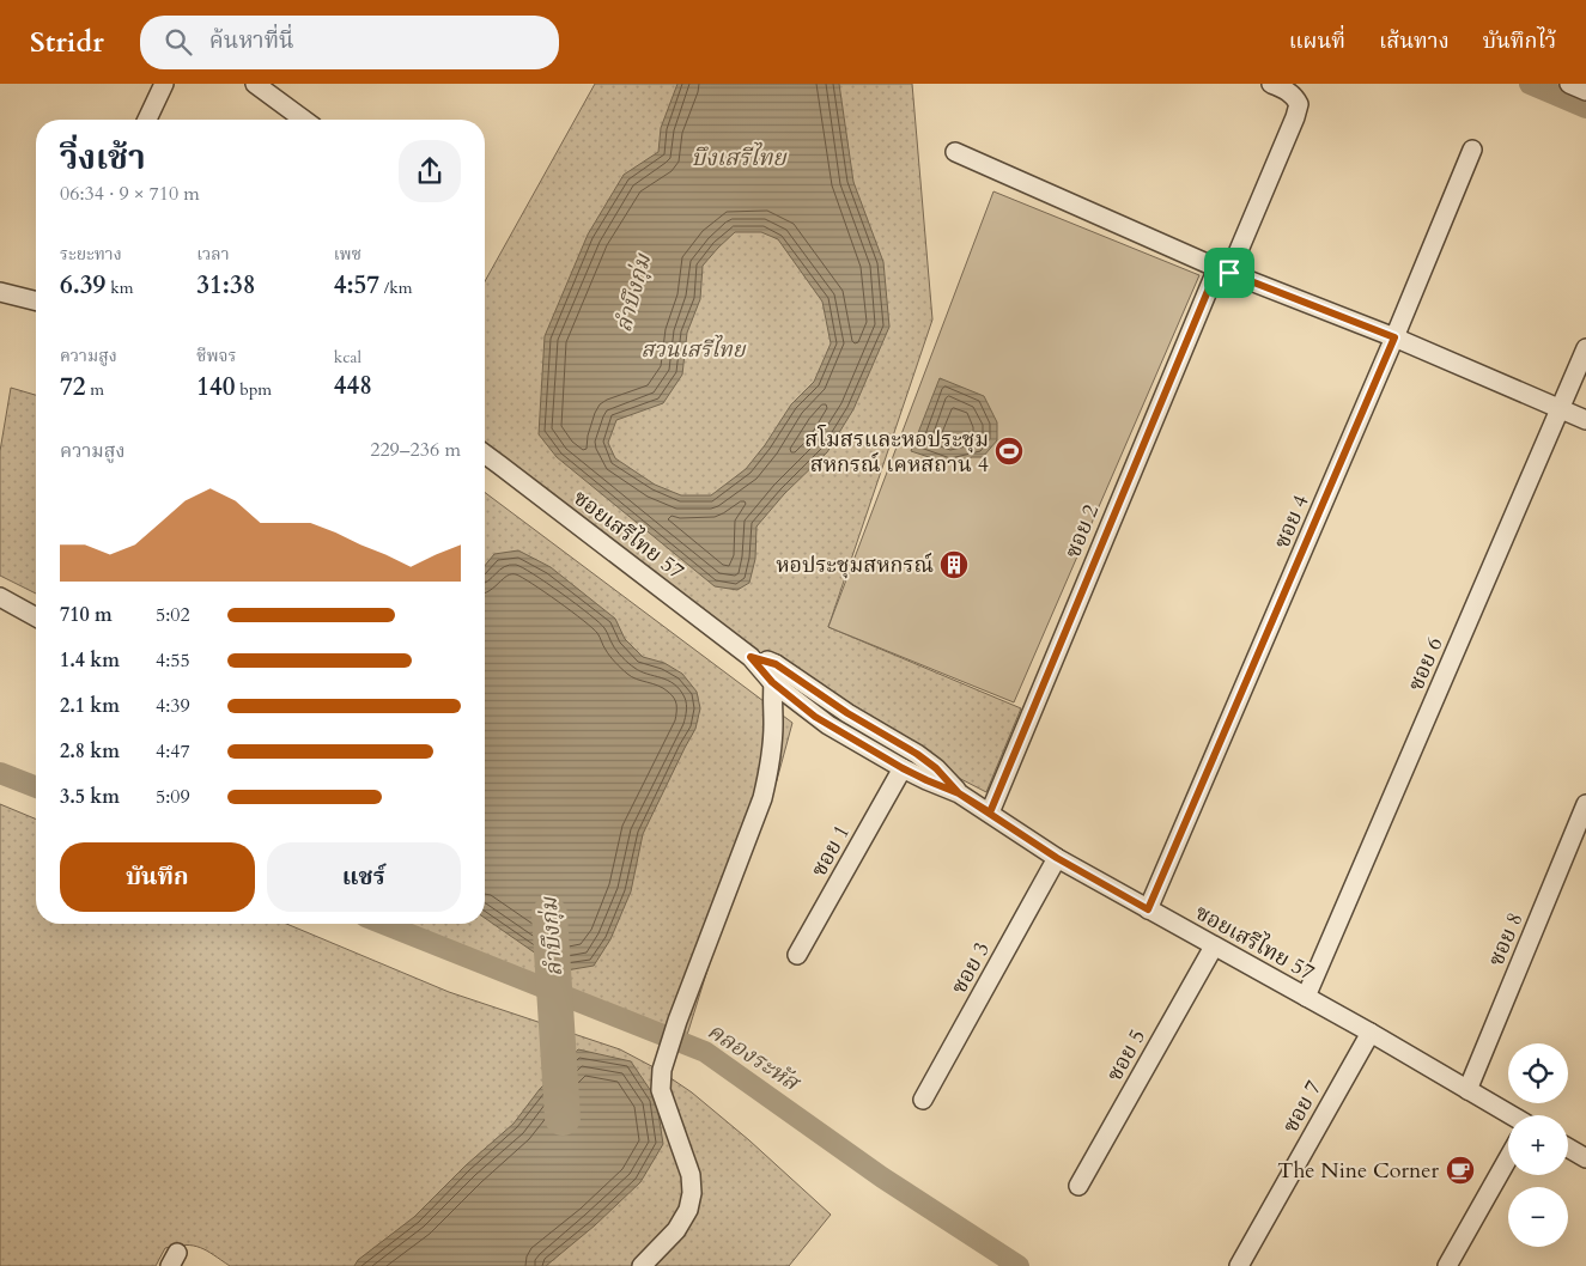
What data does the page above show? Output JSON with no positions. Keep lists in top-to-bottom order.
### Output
{
  "streets": {
    "street": [
      "ซอย 4",
      "ซอย 2",
      "ซอยเสรีไทย 57",
      "ซอย 6",
      "ซอย 1",
      "ซอย 8",
      "ซอย 3",
      "ซอย 5",
      "ซอย 7"
    ]
  },
  "crossings": [
    ["ซอย 4", "ซอยเสรีไทย 57"],
    ["ซอย 2", "ซอยเสรีไทย 57"],
    ["ซอยเสรีไทย 57", "ซอย 6"],
    ["ซอยเสรีไทย 57", "ซอย 1"],
    ["ซอยเสรีไทย 57", "ซอย 8"],
    ["ซอยเสรีไทย 57", "ซอย 3"],
    ["ซอยเสรีไทย 57", "ซอย 5"],
    ["ซอยเสรีไทย 57", "ซอย 7"]
  ],
  "water": ["บึงเสรีไทย", "ลำบึงกุ่ม", "คลองระหัส"],
  "parks": ["สวนเสรีไทย"],
  "places": {
    "sports": ["สโมสรและหอประชุม สหกรณ์ เคหสถาน 4"],
    "building": ["หอประชุมสหกรณ์"],
    "cafe": ["The Nine Corner"]
  },
  "page": {
    "header": "Stridr",
    "search": "ค้นหาที่นี่",
    "nav": ["แผนที่", "เส้นทาง", "บันทึกไว้"],
    "heading": ["วิ่งเช้า", "06:34 · 9 × 710 m"],
    "stats": [
      ["ระยะทาง", "6.39 km"],
      ["เวลา", "31:38"],
      ["เพซ", "4:57 /km"],
      ["ความสูง", "72 m"],
      ["ชีพจร", "140 bpm"],
      ["kcal", "448"]
    ],
    "chart": ["ความสูง", "229–236 m"],
    "list": [
      {
        "name": "710 m",
        "note": "5:02"
      },
      {
        "name": "1.4 km",
        "note": "4:55"
      },
      {
        "name": "2.1 km",
        "note": "4:39"
      },
      {
        "name": "2.8 km",
        "note": "4:47"
      },
      {
        "name": "3.5 km",
        "note": "5:09"
      }
    ],
    "buttons": ["บันทึก", "แชร์"],
    "map_buttons": ["+", "−"]
  }
}
